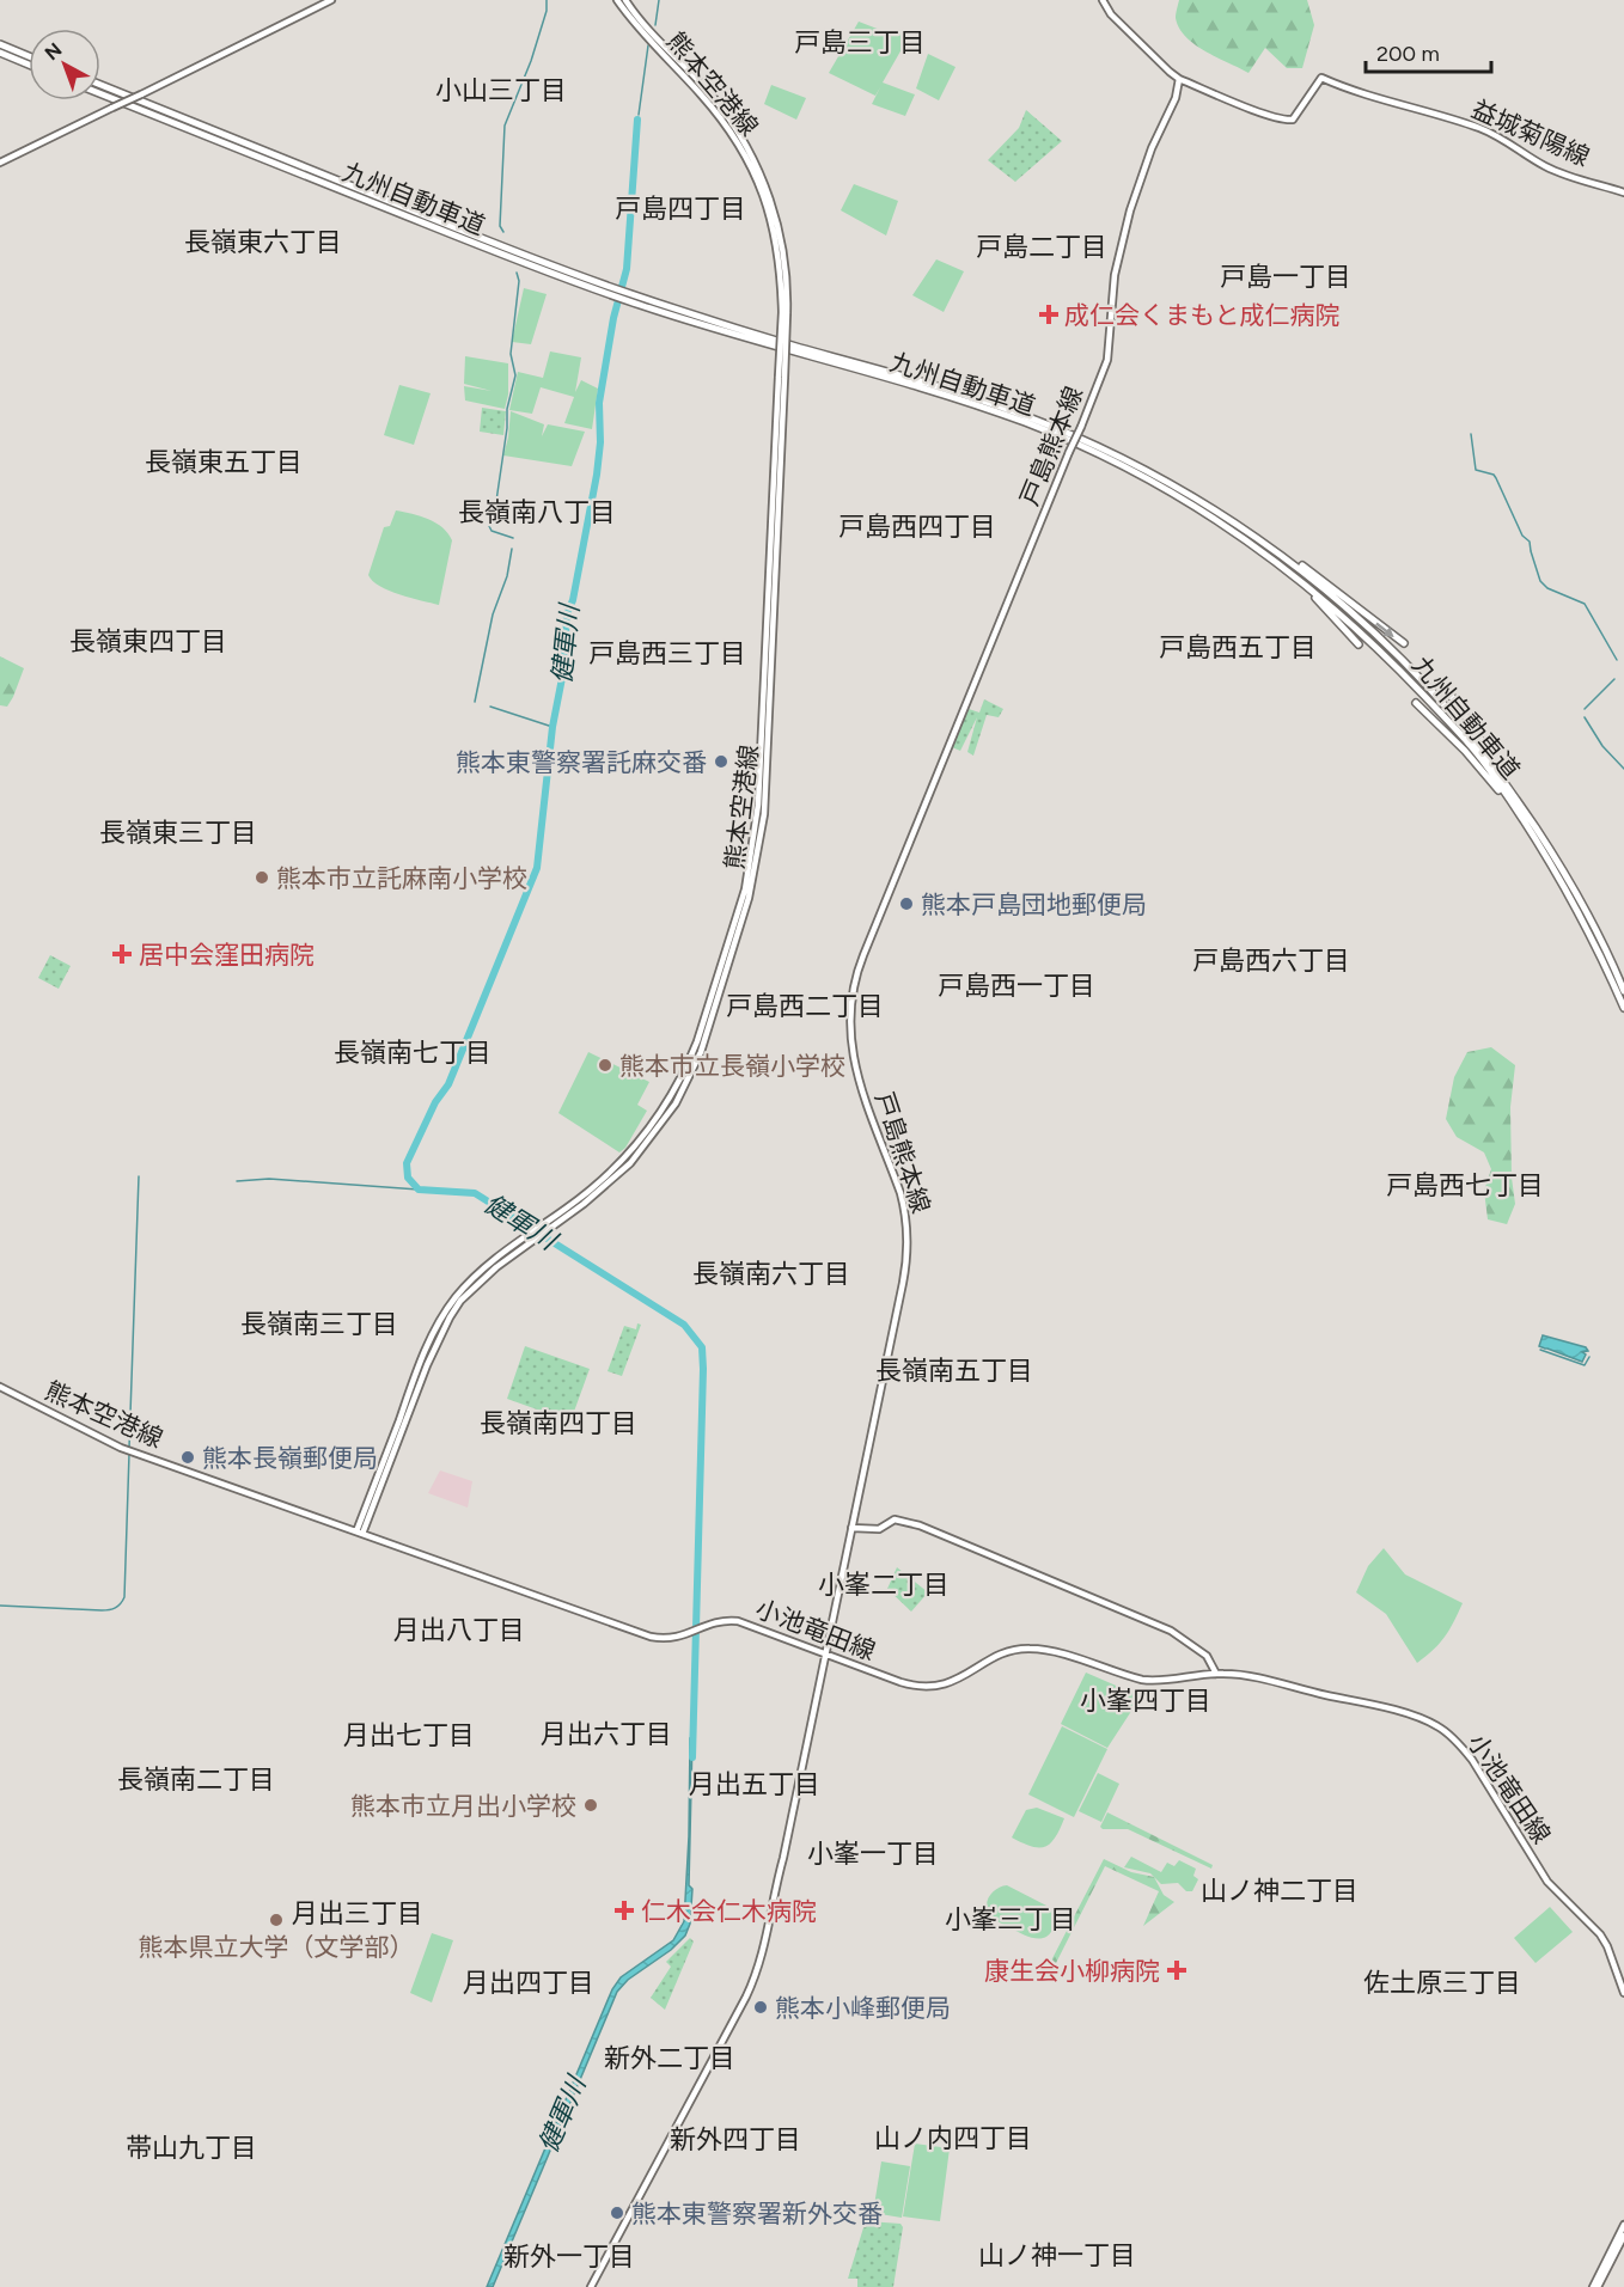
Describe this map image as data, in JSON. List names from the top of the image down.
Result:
{
  "streets": {
    "highway": ["九州自動車道"],
    "main road": [
      "熊本空港線",
      "益城菊陽線",
      "戸島熊本線",
      "小池竜田線"
    ]
  },
  "crossings": [
    ["熊本空港線", "小池竜田線"],
    ["益城菊陽線", "戸島熊本線"],
    ["戸島熊本線", "小池竜田線"]
  ],
  "districts": [
    "戸島三丁目",
    "小山三丁目",
    "戸島四丁目",
    "長嶺東六丁目",
    "戸島二丁目",
    "戸島一丁目",
    "長嶺東五丁目",
    "長嶺南八丁目",
    "戸島西四丁目",
    "長嶺東四丁目",
    "戸島西五丁目",
    "戸島西三丁目",
    "長嶺東三丁目",
    "戸島西六丁目",
    "戸島西一丁目",
    "戸島西二丁目",
    "長嶺南七丁目",
    "戸島西七丁目",
    "長嶺南六丁目",
    "長嶺南三丁目",
    "長嶺南五丁目",
    "長嶺南四丁目",
    "小峯二丁目",
    "月出八丁目",
    "小峯四丁目",
    "月出六丁目",
    "月出七丁目",
    "長嶺南二丁目",
    "月出五丁目",
    "小峯一丁目",
    "山ノ神二丁目",
    "月出三丁目",
    "小峯三丁目",
    "月出四丁目",
    "佐土原三丁目",
    "新外二丁目",
    "山ノ内四丁目",
    "新外四丁目",
    "帯山九丁目",
    "山ノ神一丁目",
    "新外一丁目"
  ],
  "water": ["健軍川"],
  "places": {
    "health": [
      "成仁会くまもと成仁病院",
      "居中会窪田病院",
      "仁木会仁木病院",
      "康生会小柳病院"
    ],
    "other": [
      "熊本東警察署託麻交番",
      "熊本市立託麻南小学校",
      "熊本戸島団地郵便局",
      "熊本市立長嶺小学校",
      "熊本長嶺郵便局",
      "熊本市立月出小学校",
      "熊本県立大学（文学部）",
      "熊本小峰郵便局",
      "熊本東警察署新外交番"
    ]
  },
  "scale_bar": "200 m",
  "north": "top left"
}
